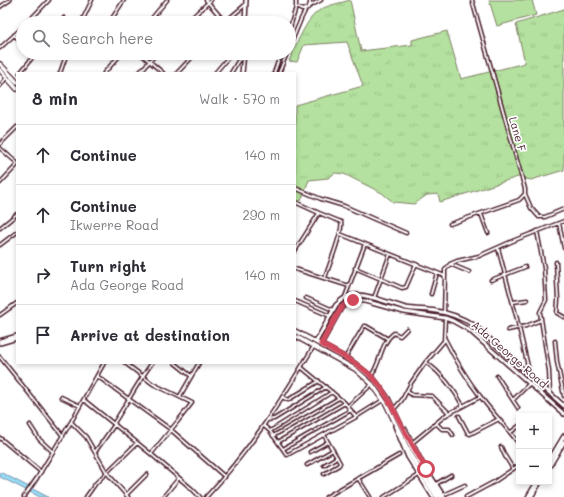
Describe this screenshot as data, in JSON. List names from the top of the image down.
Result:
{
  "streets": {
    "main road": ["Ada George Road"],
    "street": ["Lane F"]
  },
  "page": {
    "search": "Search here",
    "heading": ["8 min", "Walk · 570 m"],
    "list": [
      ["Continue", "140 m"],
      ["Continue", "Ikwerre Road", "290 m"],
      ["Turn right", "Ada George Road", "140 m"],
      "Arrive at destination"
    ],
    "map_buttons": ["+", "−"]
  }
}
